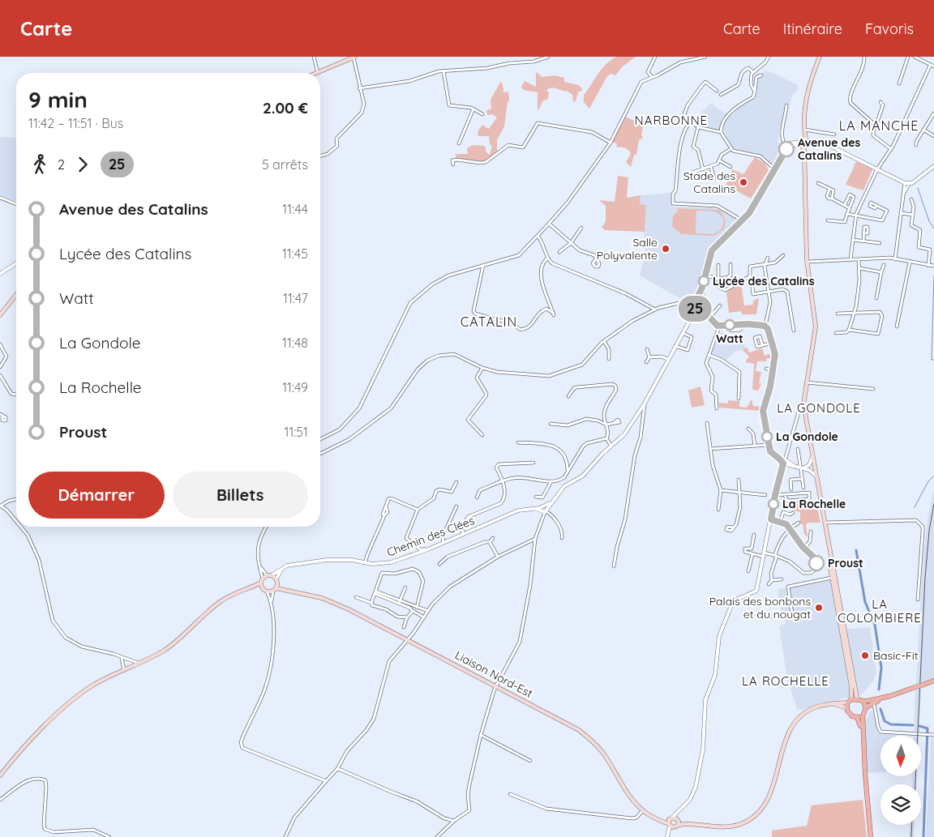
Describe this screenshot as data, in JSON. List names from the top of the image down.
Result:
{
  "streets": {
    "main road": ["Liaison Nord-Est"],
    "street": ["Chemin des Clées"]
  },
  "crossings": [
    ["Chemin des Clées", "Liaison Nord-Est"]
  ],
  "districts": [
    "NARBONNE",
    "LA MANCHE",
    "CATALIN",
    "LA GONDOLE",
    "LA COLOMBIERE",
    "LA ROCHELLE"
  ],
  "places": [
    "Avenue des Catalins",
    "Stade des Catalins",
    "Salle Polyvalente",
    "Lycée des Catalins",
    "Watt",
    "La Gondole",
    "La Rochelle",
    "Proust",
    "Palais des bonbons et du nougat",
    "Basic-Fit"
  ],
  "lines": ["bus line 25"],
  "north": "bottom",
  "page": {
    "header": "Carte",
    "nav": ["Carte", "Itinéraire", "Favoris"],
    "on_map": "25",
    "heading": ["9 min", "11:42 – 11:51 · Bus", "2.00 €"],
    "legs": ["2", "25", "5 arrêts"],
    "list": [
      {
        "name": "Avenue des Catalins",
        "value": "11:44"
      },
      {
        "name": "Lycée des Catalins",
        "value": "11:45"
      },
      {
        "name": "Watt",
        "value": "11:47"
      },
      {
        "name": "La Gondole",
        "value": "11:48"
      },
      {
        "name": "La Rochelle",
        "value": "11:49"
      },
      {
        "name": "Proust",
        "value": "11:51"
      }
    ],
    "buttons": ["Démarrer", "Billets"]
  }
}
